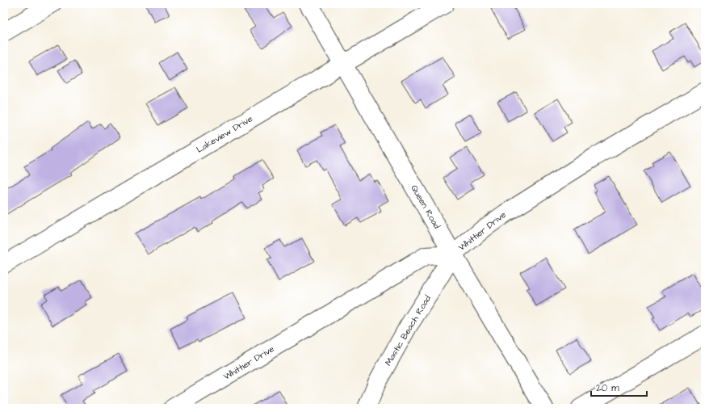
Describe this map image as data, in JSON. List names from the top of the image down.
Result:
{
  "streets": {
    "street": [
      "Lakeview Drive",
      "Queen Road",
      "Whittier Drive",
      "Mastic Beach Road"
    ]
  },
  "crossings": [
    ["Lakeview Drive", "Queen Road"],
    ["Queen Road", "Whittier Drive"],
    ["Queen Road", "Mastic Beach Road"],
    ["Whittier Drive", "Mastic Beach Road"]
  ],
  "scale_bar": "20 m"
}
